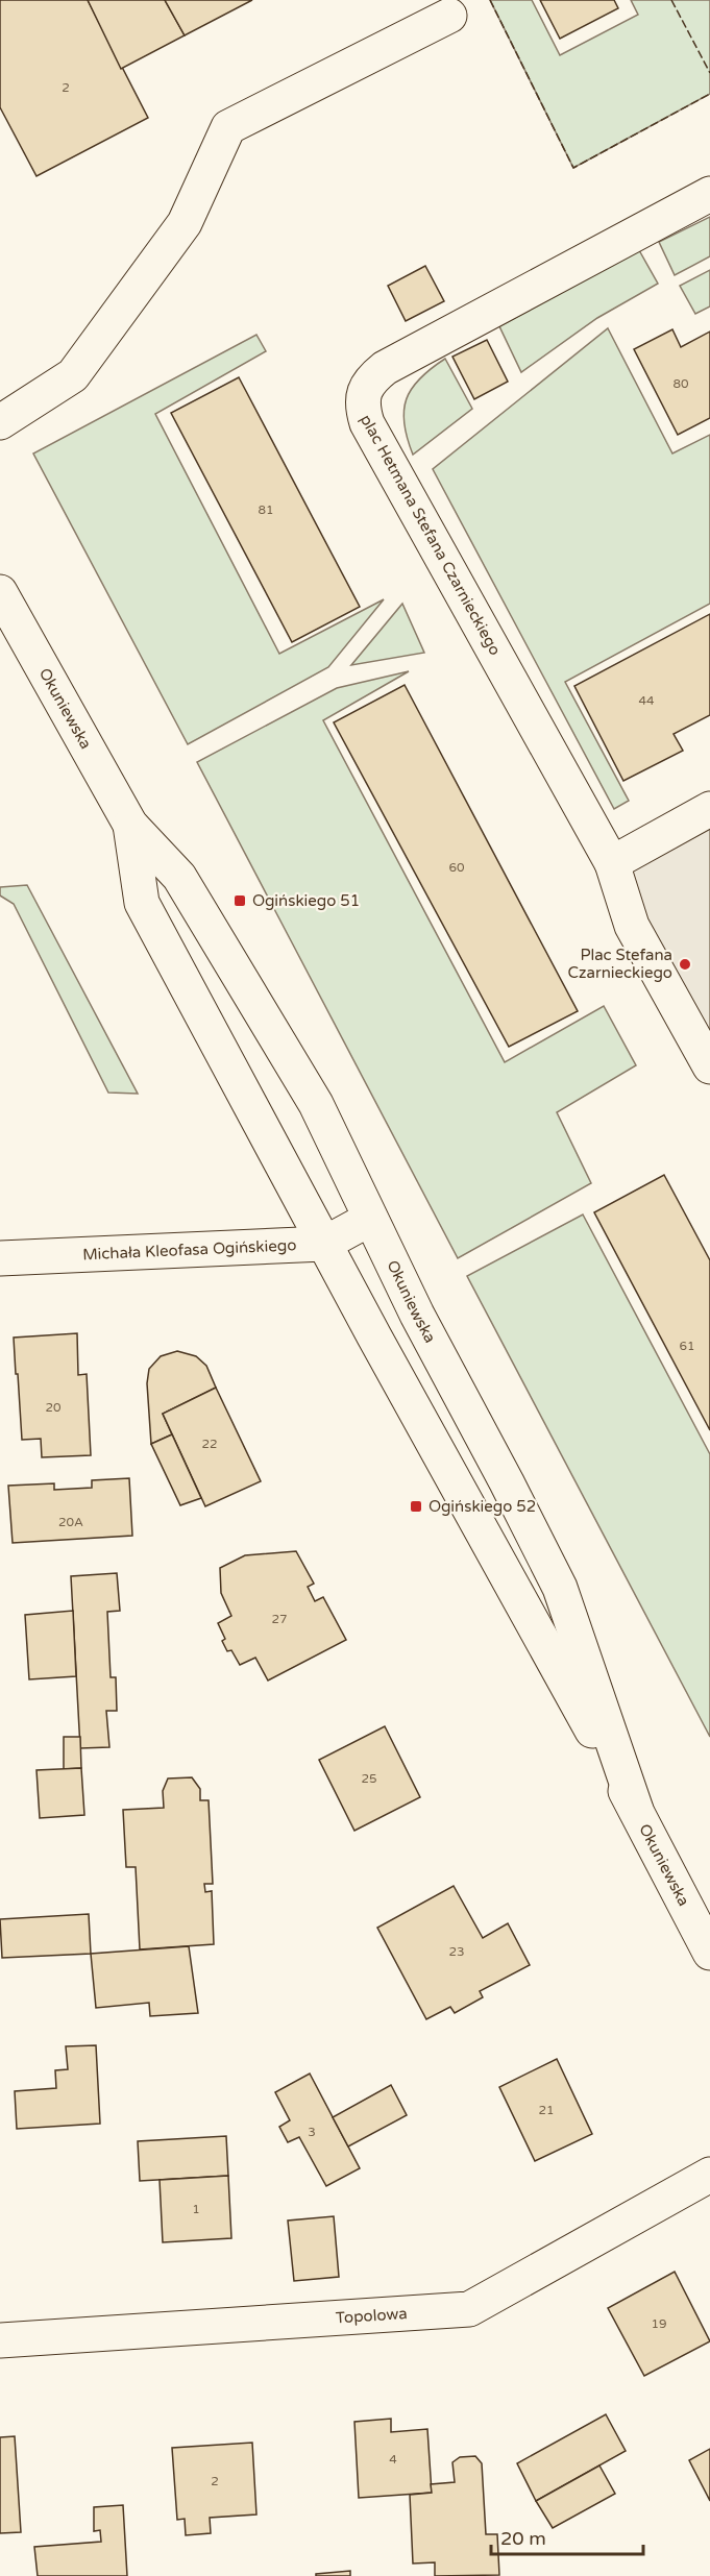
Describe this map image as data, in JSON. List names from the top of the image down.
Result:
{
  "streets": {
    "main road": [
      "plac Hetmana Stefana Czarnieckiego",
      "Okuniewska",
      "Michała Kleofasa Ogińskiego",
      "Topolowa"
    ]
  },
  "crossings": [
    ["Okuniewska", "Michała Kleofasa Ogińskiego"]
  ],
  "places": {
    "transit": ["Ogińskiego 51", "Ogińskiego 52"],
    "other": ["Plac Stefana Czarnieckiego"]
  },
  "house_numbers": [
    "2",
    "80",
    "81",
    "44",
    "60",
    "61",
    "20",
    "22",
    "20A",
    "27",
    "25",
    "23",
    "21",
    "3",
    "1",
    "19",
    "4",
    "2"
  ],
  "scale_bar": "20 m"
}
